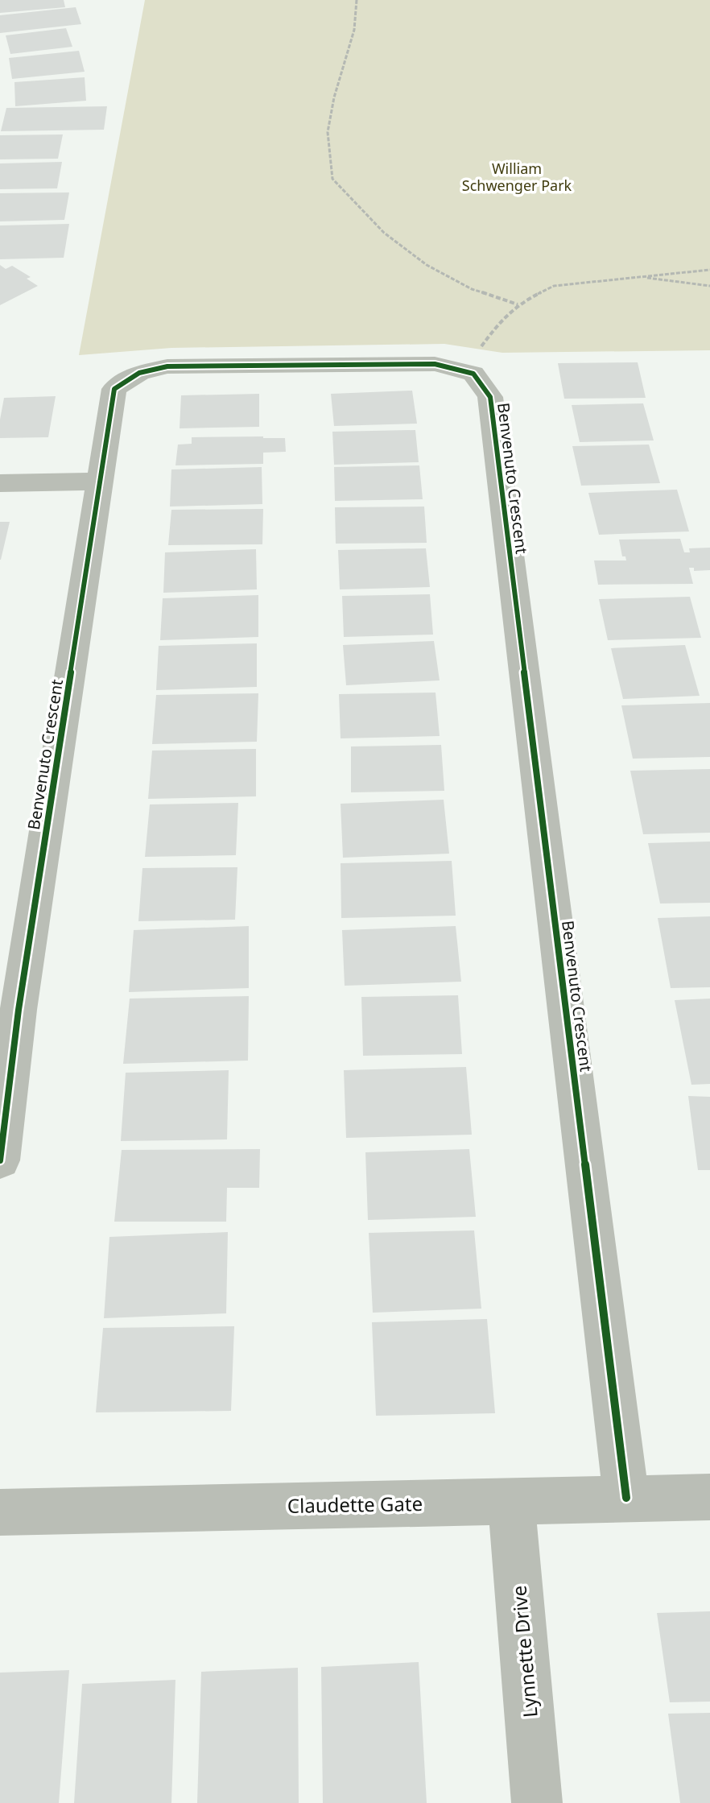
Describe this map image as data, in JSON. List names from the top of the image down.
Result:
{
  "streets": {
    "street": ["Benvenuto Crescent", "Claudette Gate", "Lynnette Drive"]
  },
  "crossings": [
    ["Benvenuto Crescent", "Claudette Gate"],
    ["Claudette Gate", "Lynnette Drive"]
  ],
  "parks": ["William Schwenger Park"]
}
